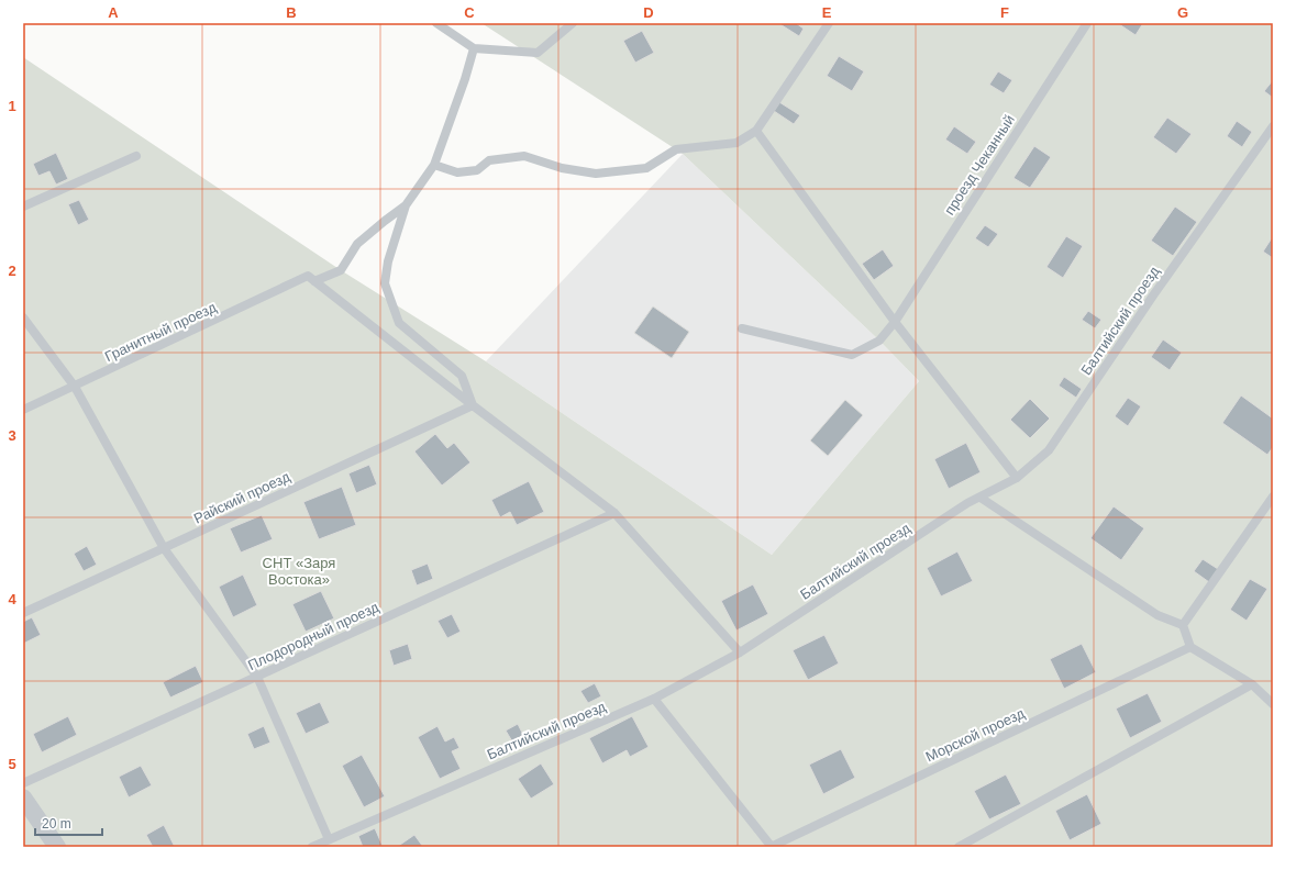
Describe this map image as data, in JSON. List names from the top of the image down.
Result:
{
  "streets": {
    "lane": [
      "проезд Чеканный",
      "Балтийский проезд",
      "Гранитный проезд",
      "Райский проезд",
      "Плодородный проезд",
      "Морской проезд"
    ]
  },
  "parks": ["СНТ «Заря Востока»"],
  "scale_bar": "20 m",
  "grid": {
    "columns": [
      "A",
      "B",
      "C",
      "D",
      "E",
      "F",
      "G"
    ],
    "rows": [
      "1",
      "2",
      "3",
      "4",
      "5"
    ]
  }
}
